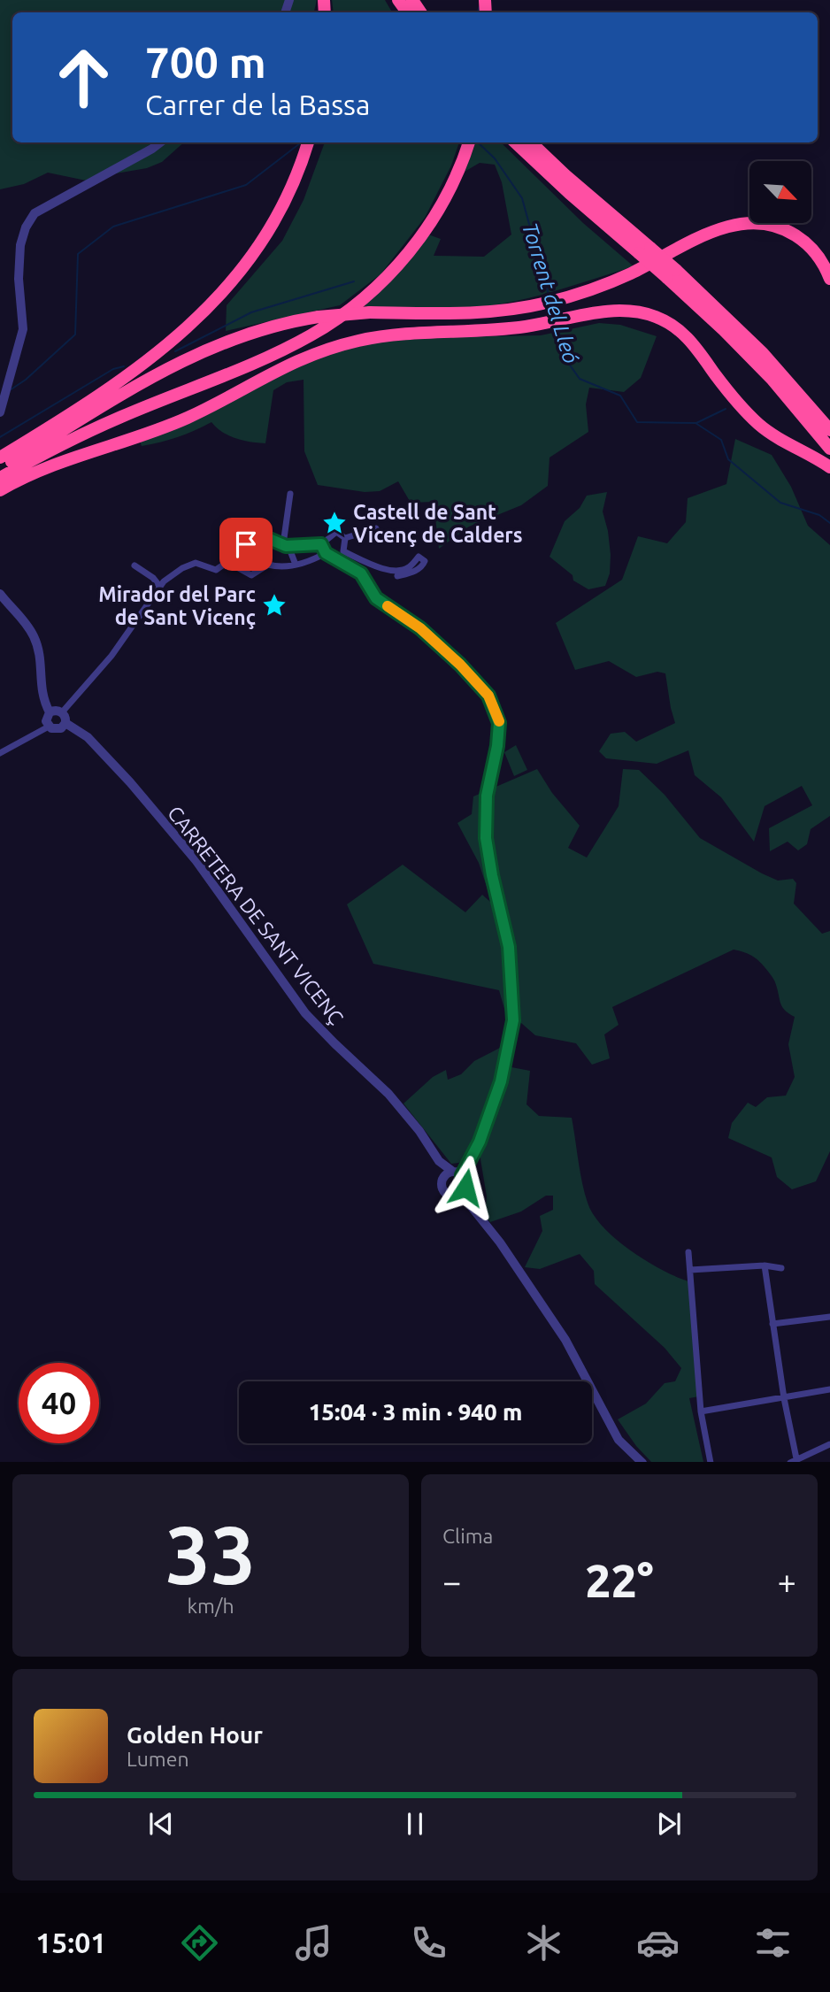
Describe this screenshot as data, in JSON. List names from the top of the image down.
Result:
{
  "streets": {
    "street": ["CARRETERA DE SANT VICENÇ"]
  },
  "water": ["Torrent del Lleó"],
  "places": {
    "place": ["Castell de Sant Vicenç de Calders", "Mirador del Parc de Sant Vicenç"]
  },
  "north": "bottom right",
  "page": {
    "turn": ["700 m", "Carrer de la Bassa"],
    "limit": "40",
    "trip": "15:04 · 3 min · 940 m",
    "tile": [
      ["33", "km/h"],
      "Clima"
    ],
    "heat": ["−", "22°", "+"],
    "song": ["Golden Hour", "Lumen"],
    "tabs": "15:01"
  }
}
